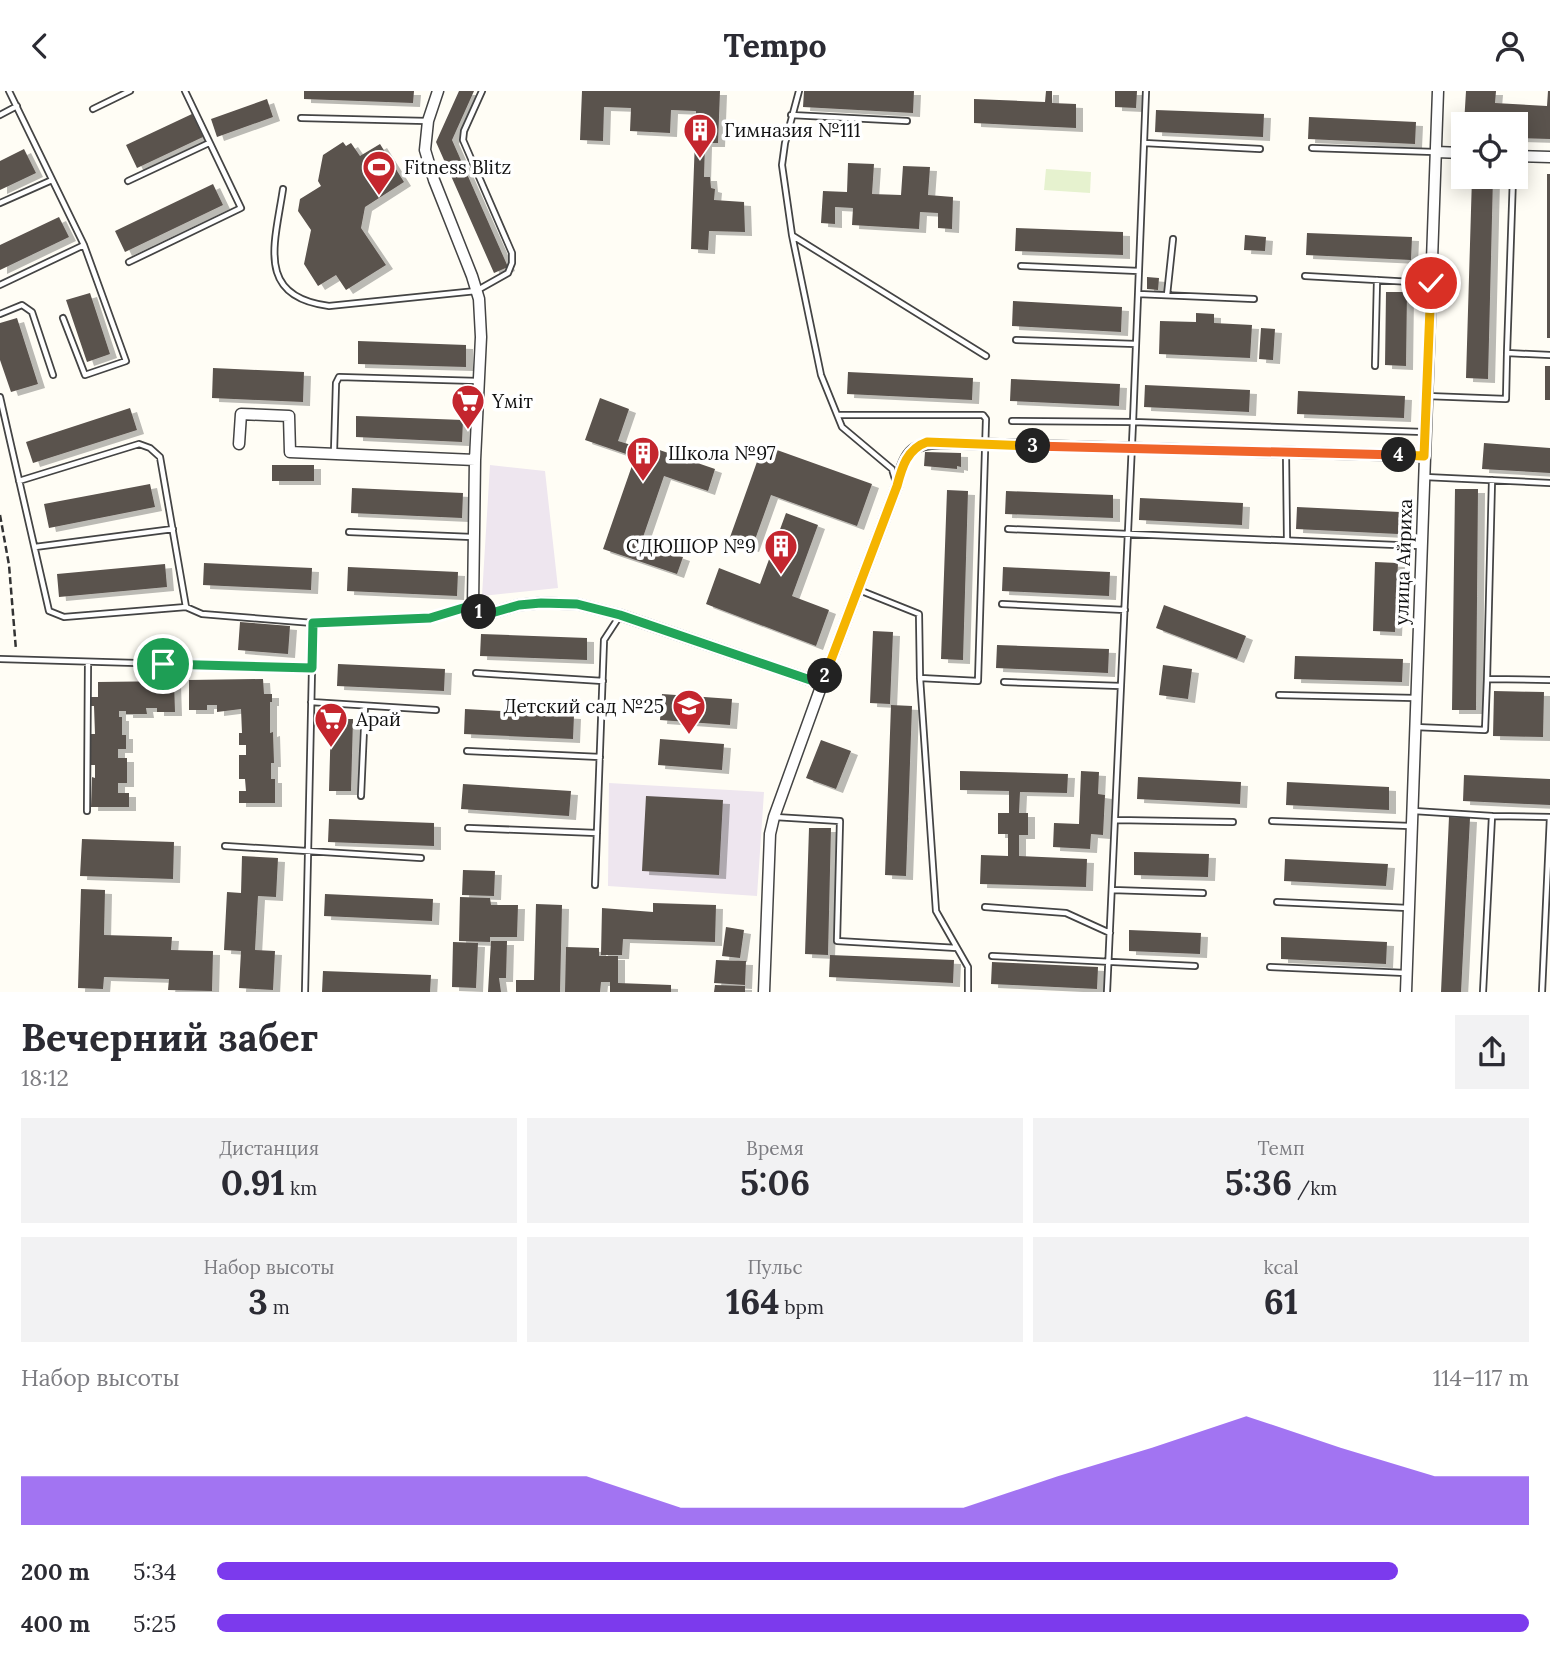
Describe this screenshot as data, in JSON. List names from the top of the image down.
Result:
{
  "streets": {
    "street": ["улица Айриха"]
  },
  "places": {
    "building": ["Гимназия №111", "Школа №97", "СДЮШОР №9"],
    "sports": ["Fitness Blitz"],
    "supermarket": ["Үміт", "Арай"],
    "school or university": ["Детский сад №25"]
  },
  "page": {
    "header": "Tempo",
    "pins": [
      "3",
      "4",
      "1",
      "2"
    ],
    "heading": ["Вечерний забег", "18:12"],
    "stats": [
      ["Дистанция", "0.91 km"],
      ["Время", "5:06"],
      ["Темп", "5:36 /km"],
      ["Набор высоты", "3 m"],
      ["Пульс", "164 bpm"],
      ["kcal", "61"]
    ],
    "chart": ["Набор высоты", "114–117 m"],
    "list": [
      {
        "name": "200 m",
        "note": "5:34"
      },
      {
        "name": "400 m",
        "note": "5:25"
      }
    ]
  }
}
